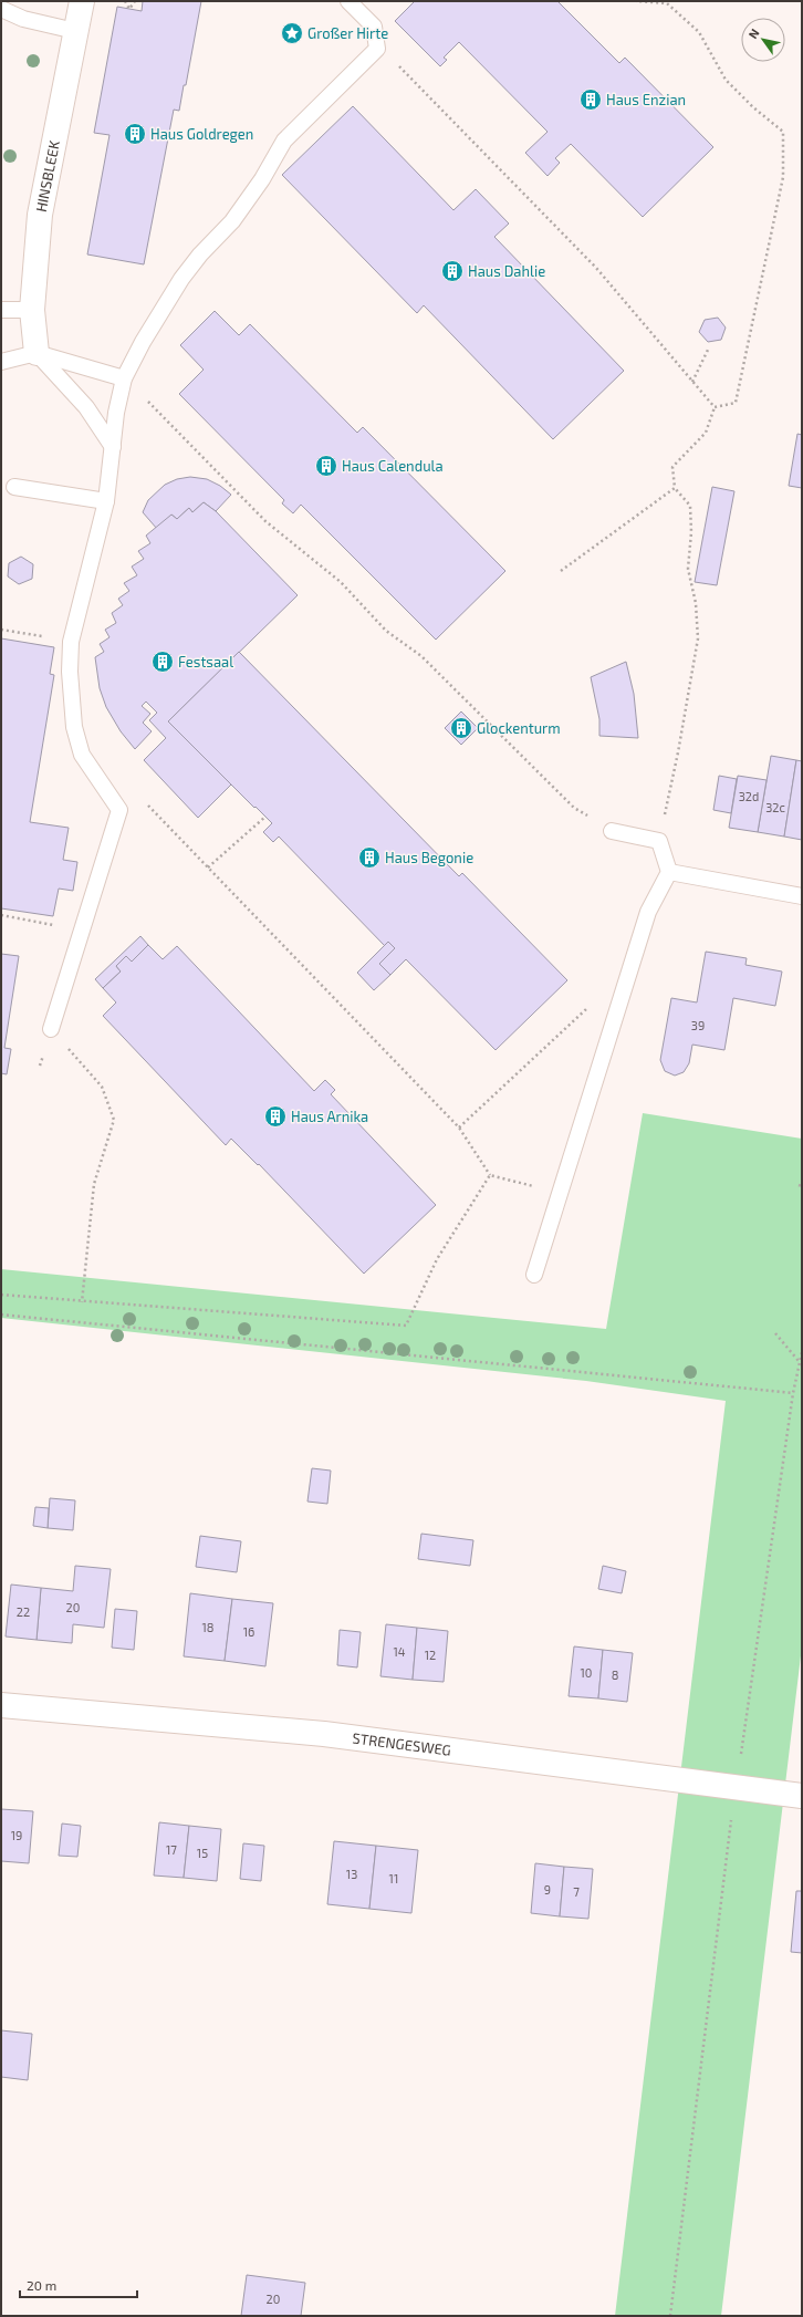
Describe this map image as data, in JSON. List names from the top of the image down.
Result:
{
  "streets": {
    "street": ["HINSBLEEK", "STRENGESWEG"]
  },
  "places": {
    "place": ["Großer Hirte"],
    "building": [
      "Haus Enzian",
      "Haus Goldregen",
      "Haus Dahlie",
      "Haus Calendula",
      "Festsaal",
      "Glockenturm",
      "Haus Begonie",
      "Haus Arnika"
    ]
  },
  "house_numbers": [
    "32d",
    "32c",
    "39",
    "20",
    "22",
    "18",
    "16",
    "14",
    "12",
    "10",
    "8",
    "19",
    "17",
    "15",
    "13",
    "11",
    "9",
    "7",
    "20"
  ],
  "scale_bar": "20 m",
  "north": "top left"
}
